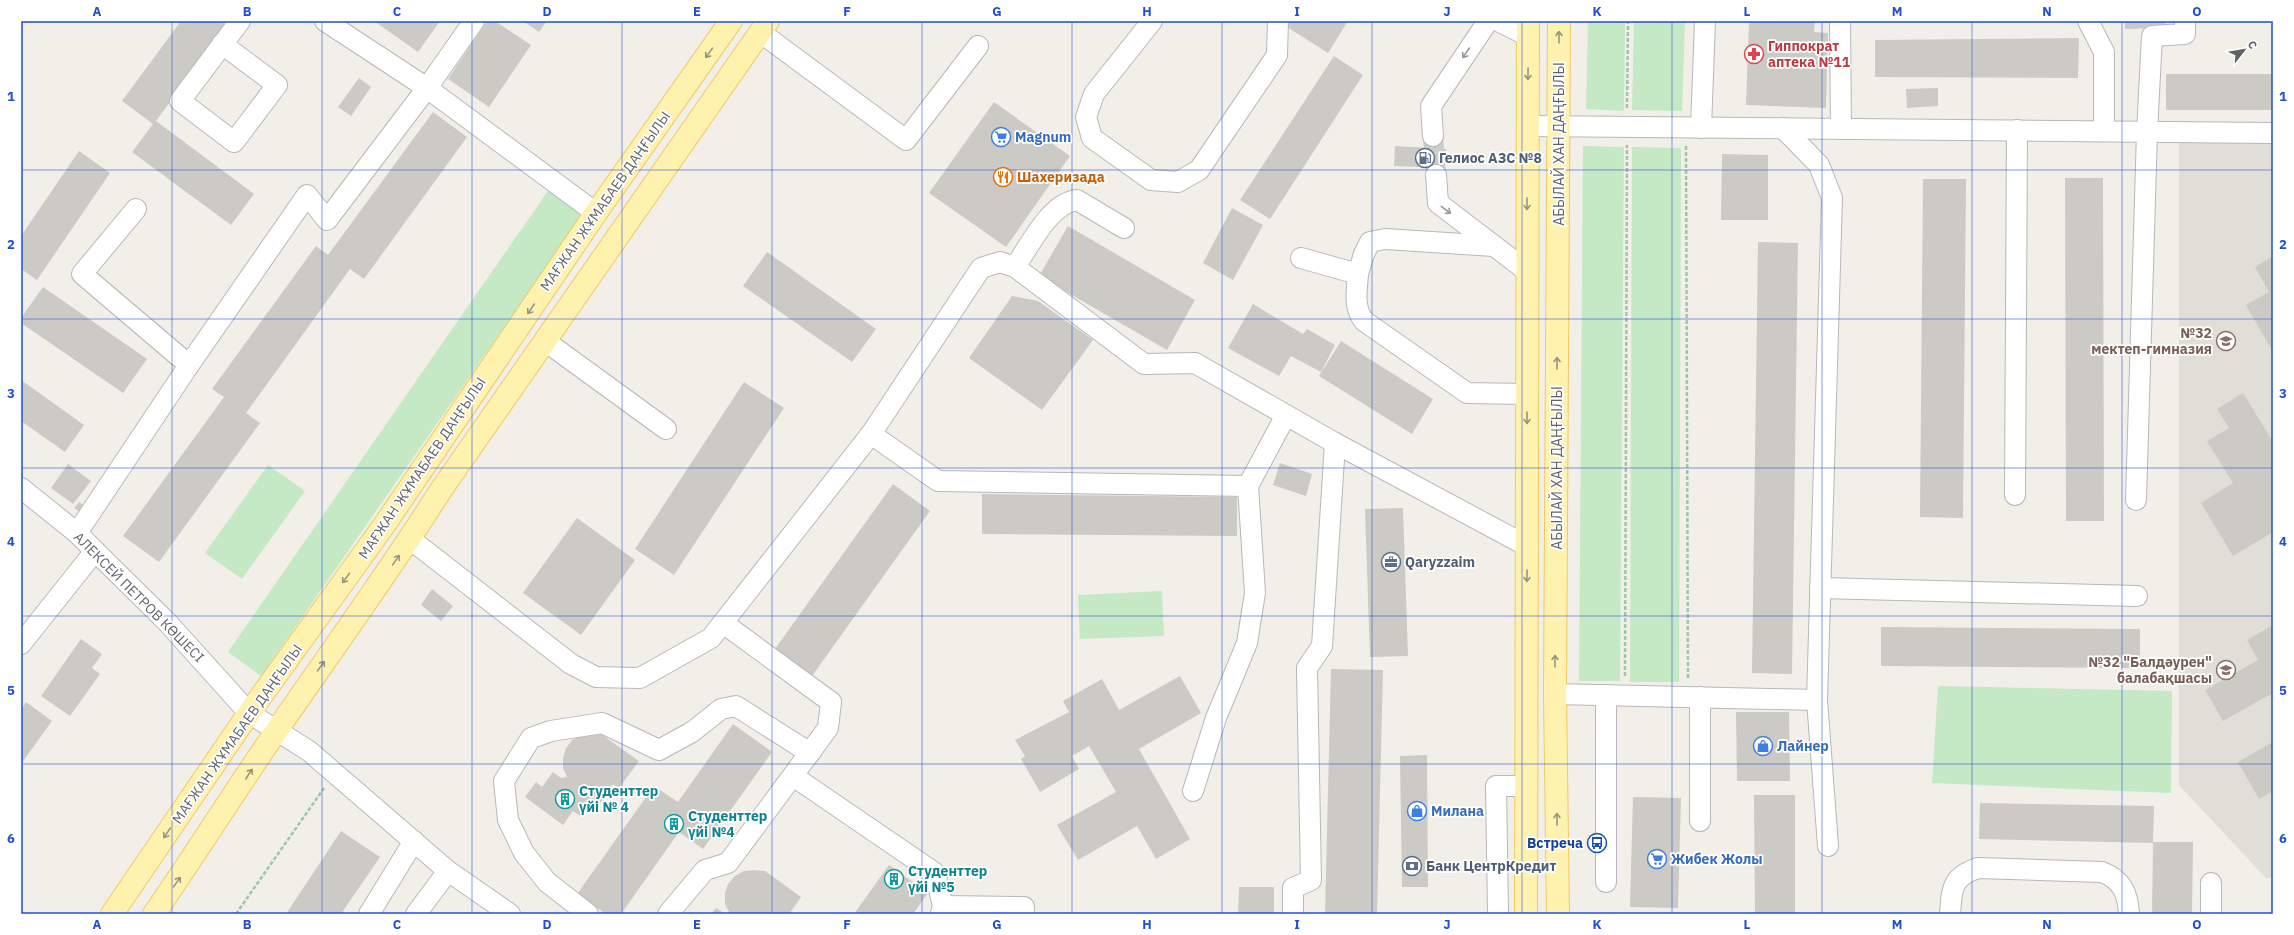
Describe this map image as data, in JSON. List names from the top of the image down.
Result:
{
  "streets": {
    "main road": ["АБЫЛАЙ ХАН ДАҢҒЫЛЫ", "МАҒЖАН ЖҰМАБАЕВ ДАҢҒЫЛЫ"],
    "street": ["АЛЕКСЕЙ ПЕТРОВ КӨШЕСІ"]
  },
  "crossings": [
    ["МАҒЖАН ЖҰМАБАЕВ ДАҢҒЫЛЫ", "АЛЕКСЕЙ ПЕТРОВ КӨШЕСІ"]
  ],
  "places": {
    "pharmacy": ["Гиппократ аптека №11"],
    "supermarket": ["Magnum", "Жибек Жолы"],
    "fuel station": ["Гелиос АЗС №8"],
    "restaurant": ["Шахеризада"],
    "school or university": ["№32 мектеп-гимназия", "№32 \"Балдәурен\" балабақшасы"],
    "office": ["Qaryzzaim"],
    "shop": ["Лайнер", "Милана"],
    "building": ["Студенттер үйі № 4", "Студенттер үйі №4", "Студенттер үйі №5"],
    "bus stop": ["Встреча"],
    "bank": ["Банк ЦентрКредит"]
  },
  "north": "top right",
  "grid": {
    "columns": [
      "A",
      "B",
      "C",
      "D",
      "E",
      "F",
      "G",
      "H",
      "I",
      "J",
      "K",
      "L",
      "M",
      "N",
      "O"
    ],
    "rows": [
      "1",
      "2",
      "3",
      "4",
      "5",
      "6"
    ]
  }
}
